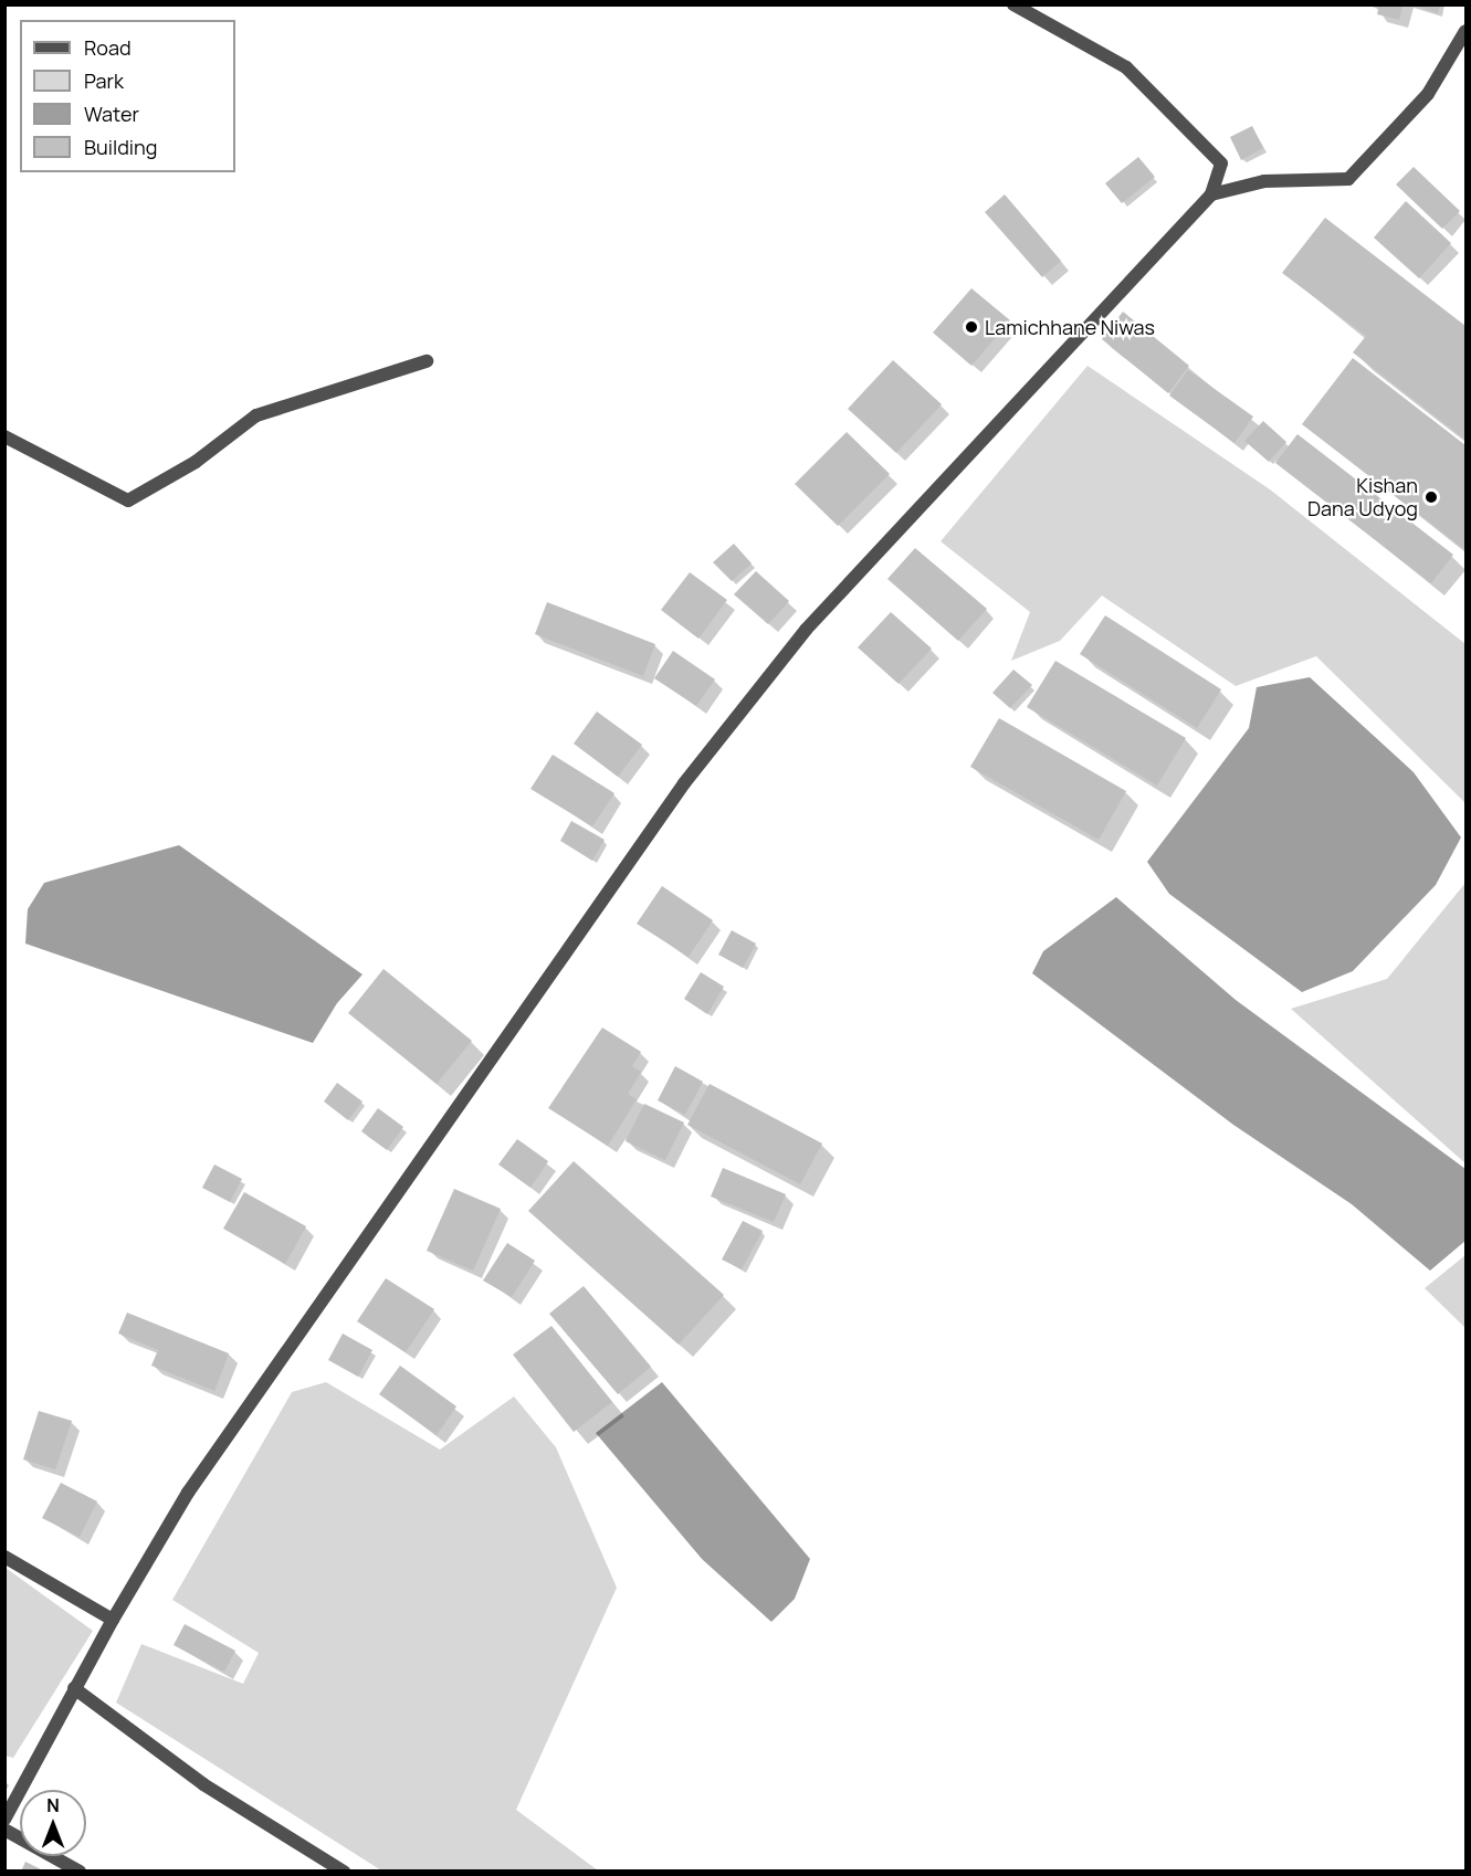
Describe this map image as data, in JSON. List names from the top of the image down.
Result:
{
  "places": ["Lamichhane Niwas", "Kishan Dana Udyog"],
  "legend": [
    "Road",
    "Park",
    "Water",
    "Building"
  ],
  "north": "top"
}
